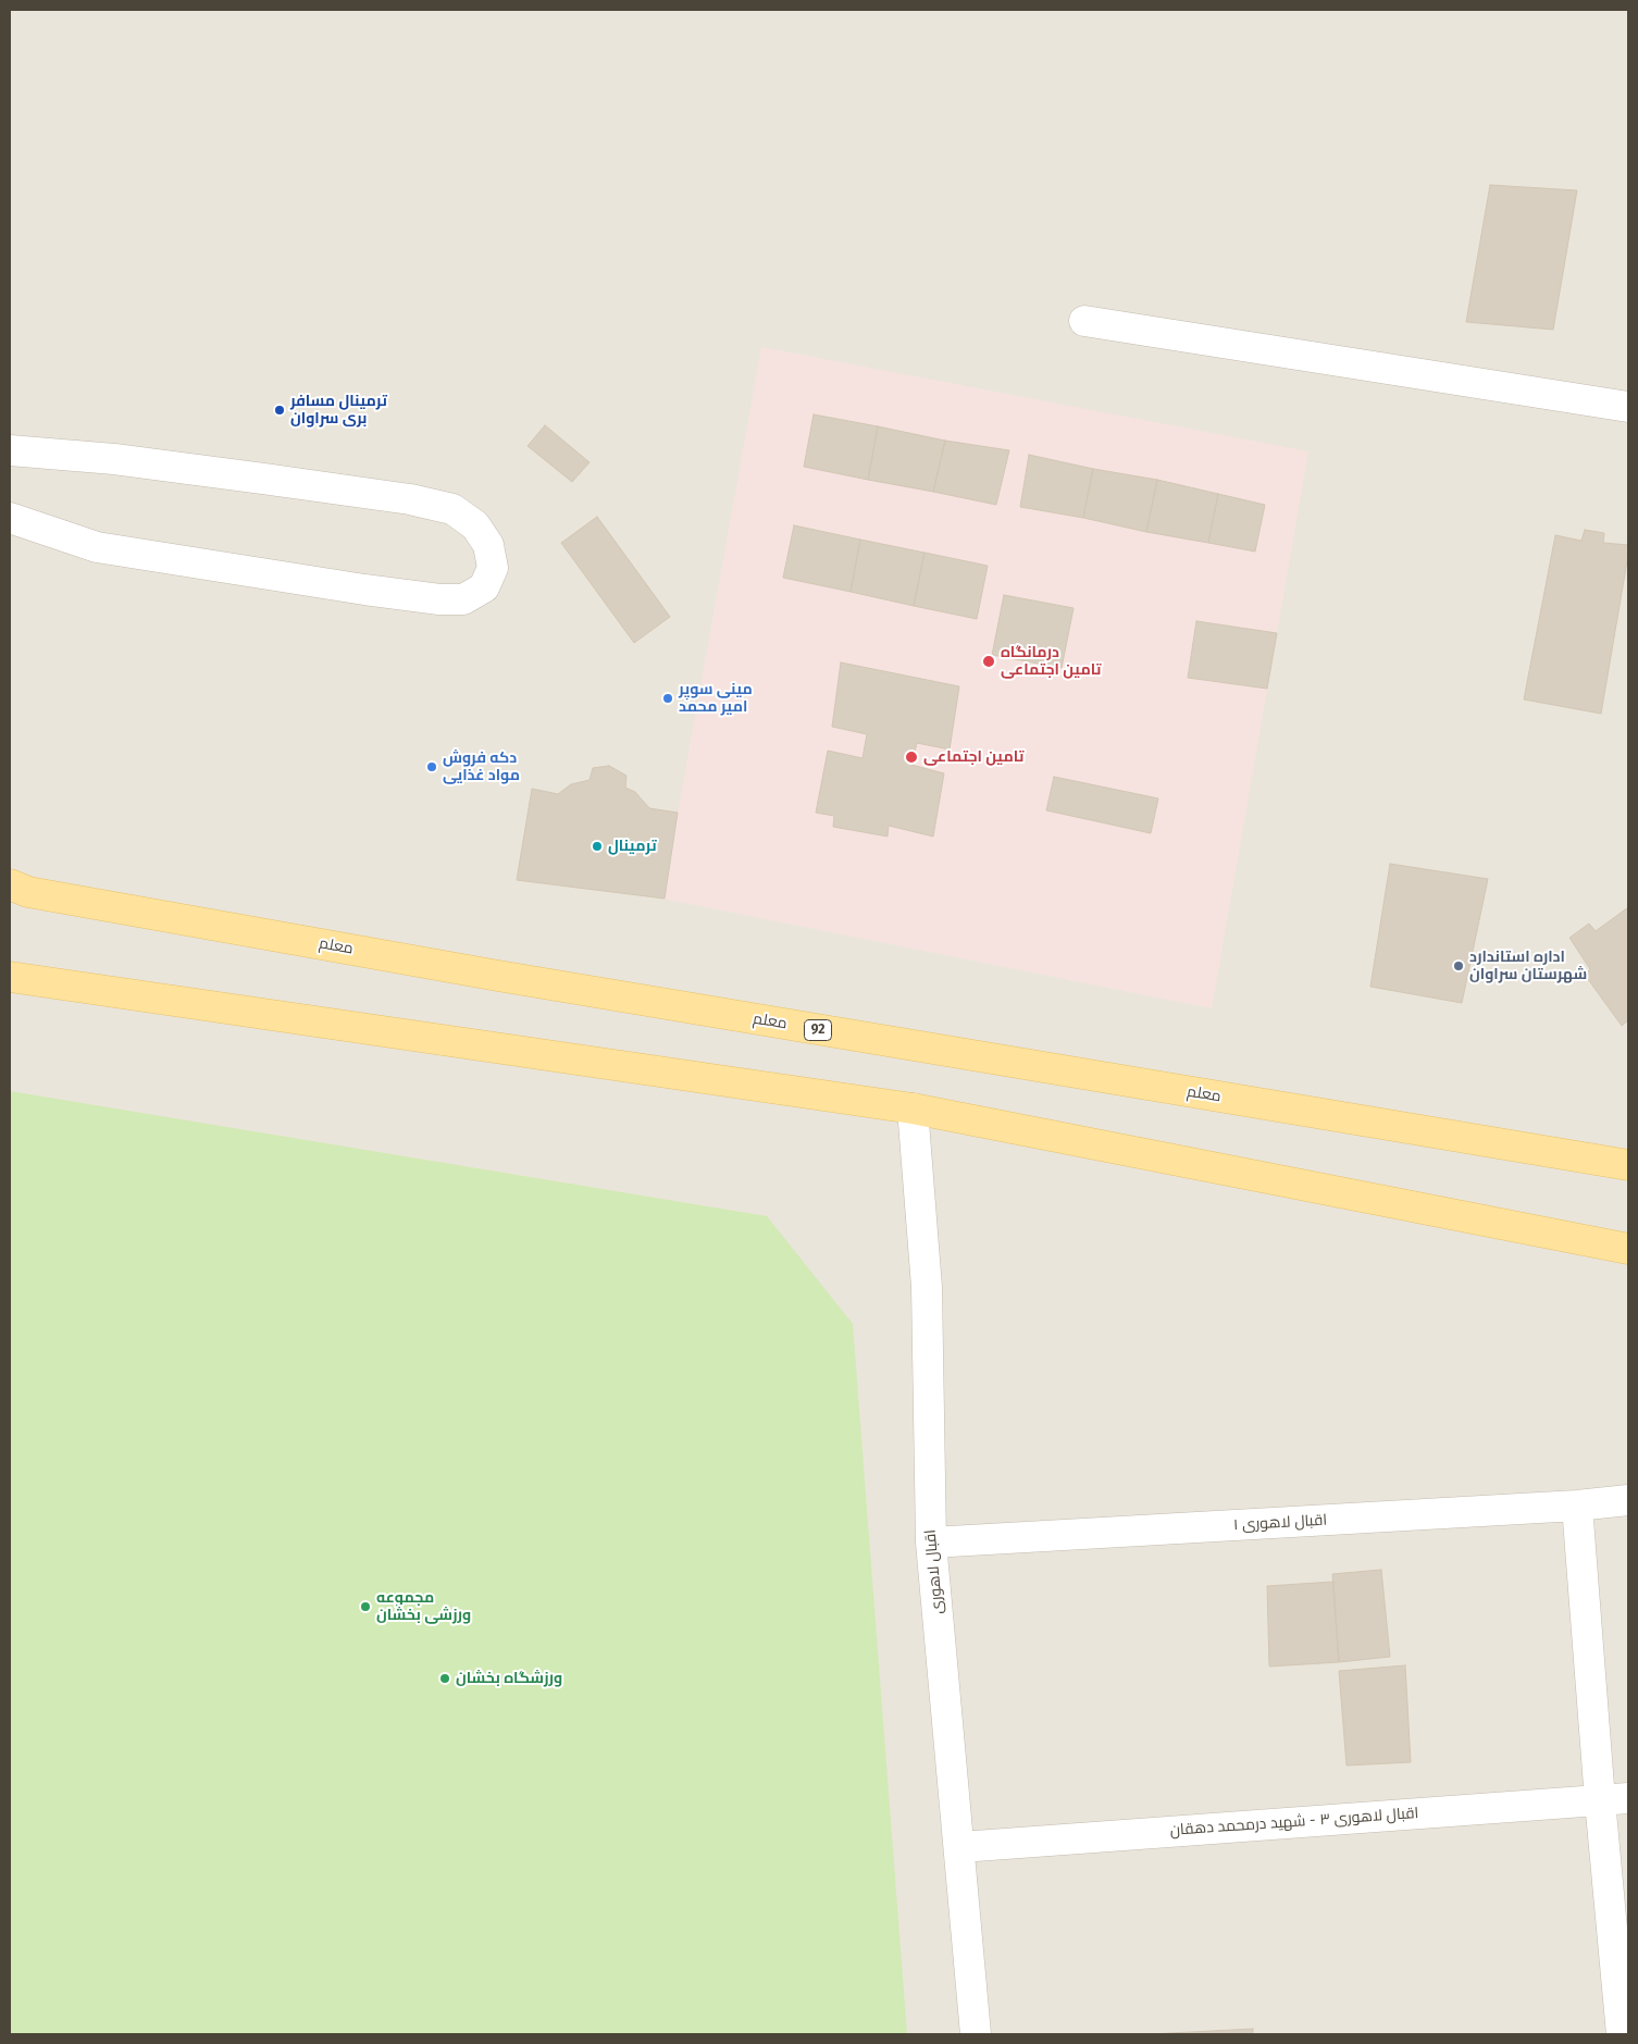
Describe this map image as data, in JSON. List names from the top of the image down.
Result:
{
  "streets": {
    "main road": ["معلم", "92"],
    "street": ["اقبال لاهوری ۱", "اقبال لاهوری", "اقبال لاهوری ۳ - شهید درمحمد دهقان"]
  },
  "crossings": [
    ["اقبال لاهوری ۱", "اقبال لاهوری"],
    ["اقبال لاهوری", "اقبال لاهوری ۳ - شهید درمحمد دهقان"]
  ],
  "places": [
    "ترمینال مسافر بری سراوان",
    "درمانگاه تامین اجتماعی",
    "مینی سوپر امیر محمد",
    "تامین اجتماعی",
    "دکه فروش مواد غذایی",
    "ترمینال",
    "اداره استاندارد شهرستان سراوان",
    "مجموعه ورزشی بخشان",
    "ورزشگاه بخشان"
  ]
}
